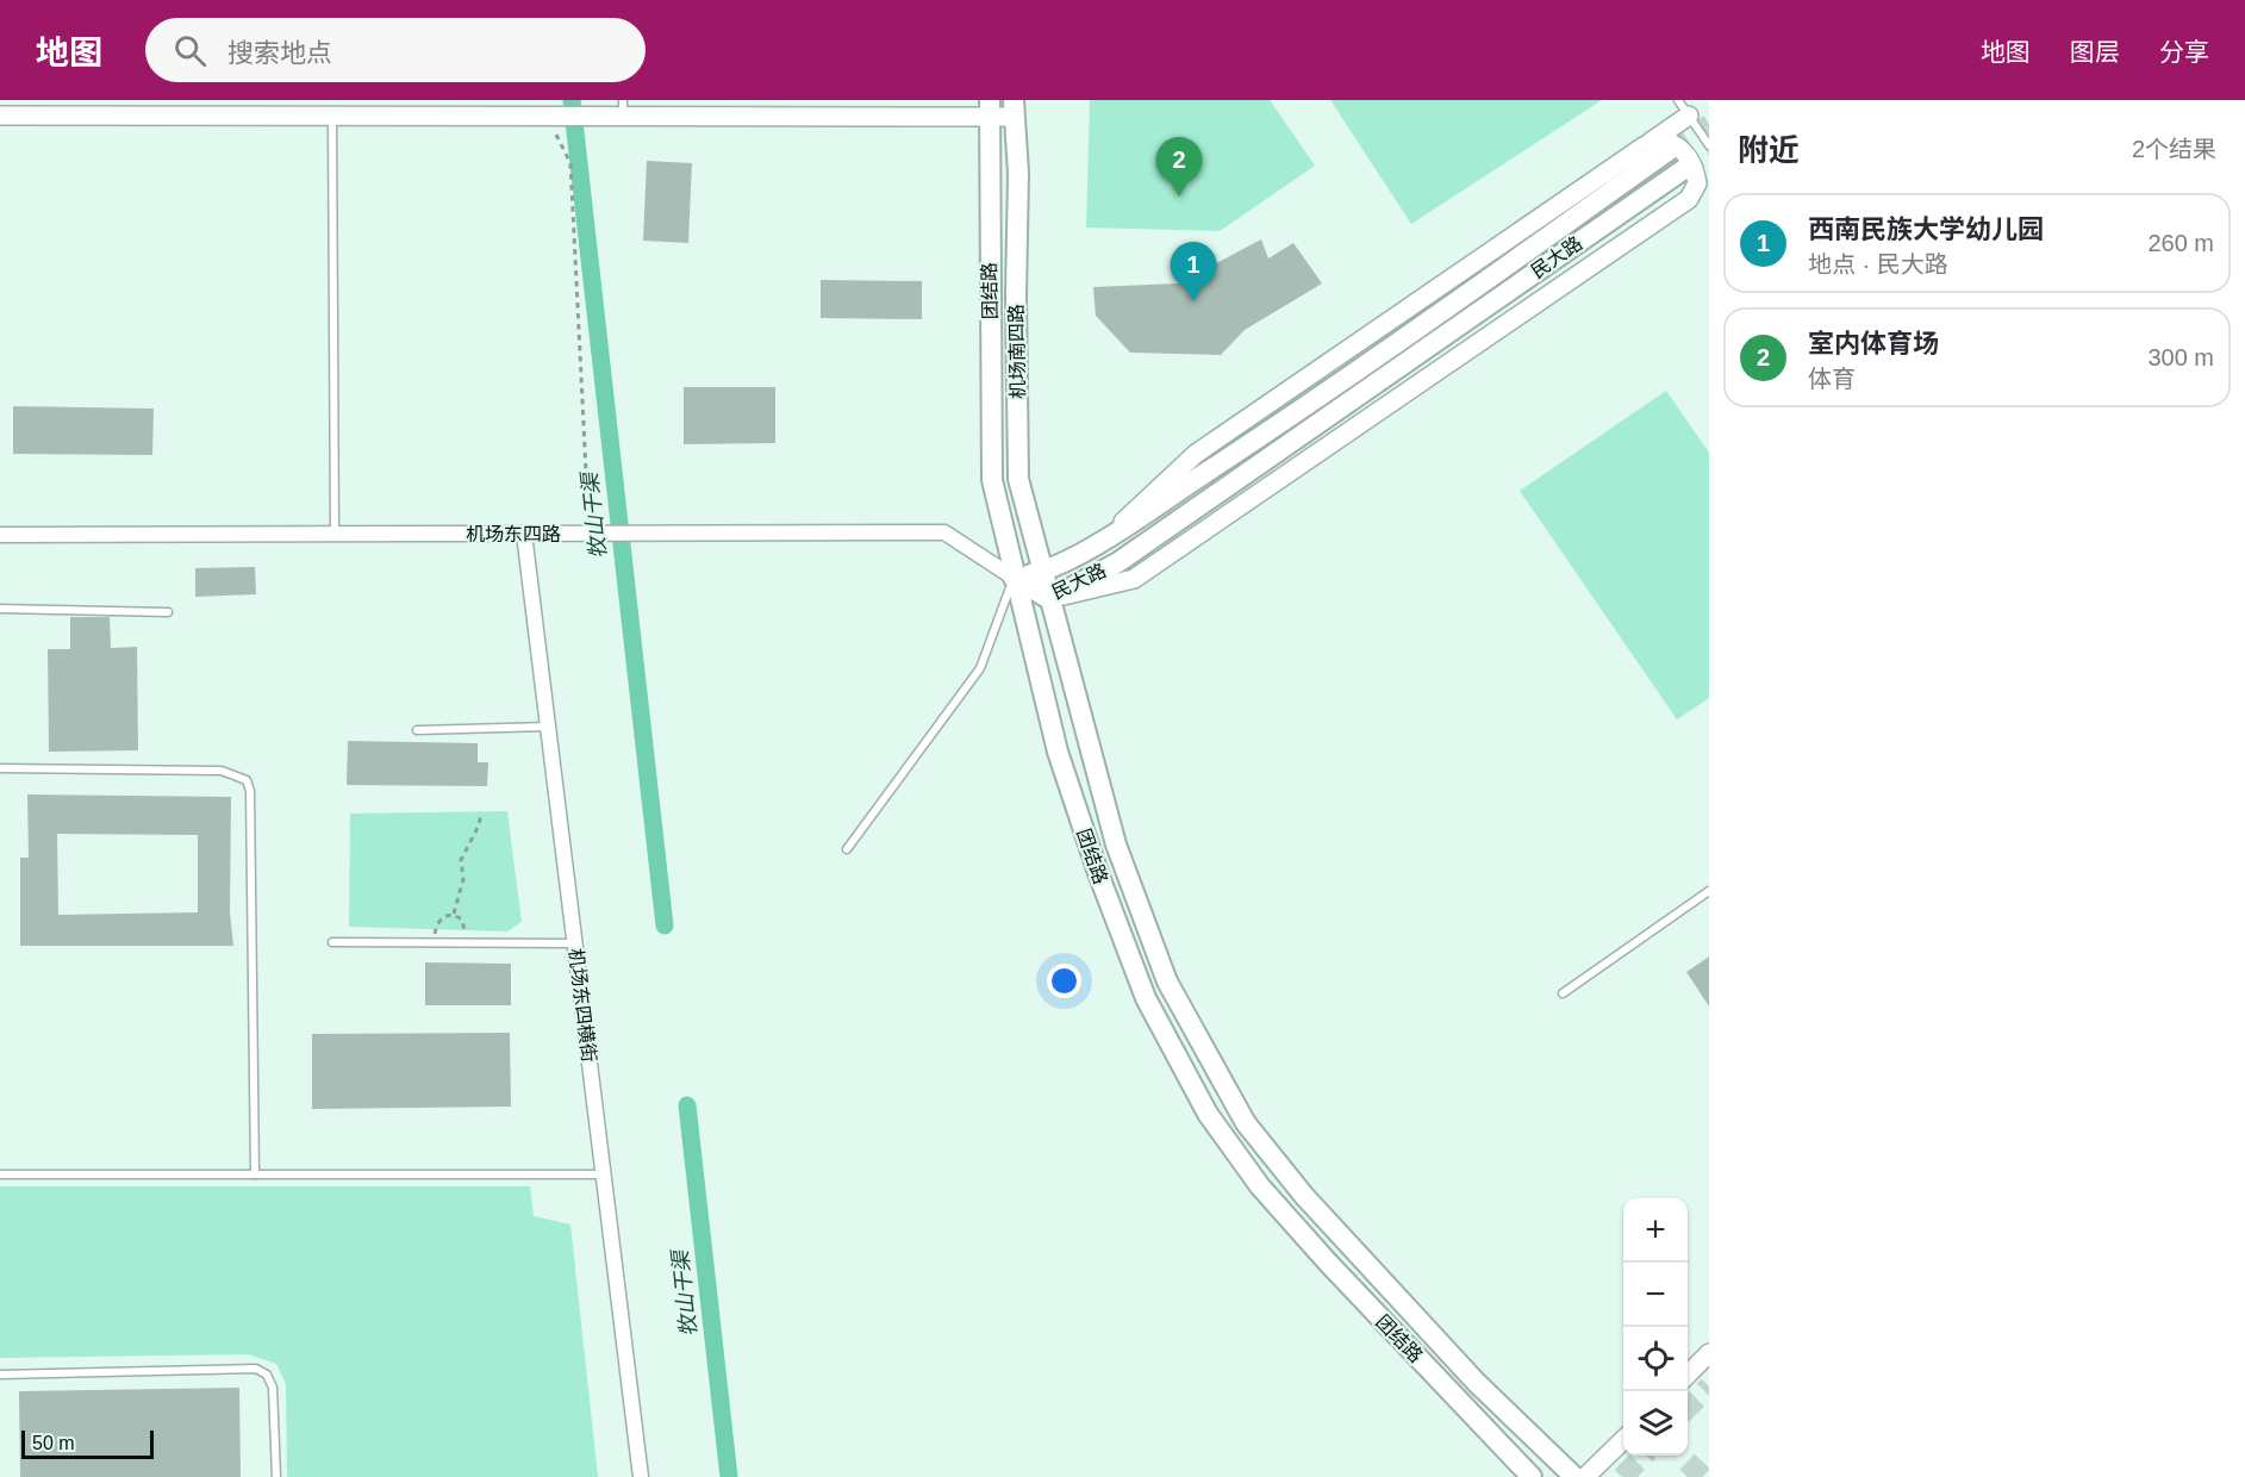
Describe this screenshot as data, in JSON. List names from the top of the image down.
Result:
{
  "streets": {
    "main road": ["民大路", "团结路", "机场南四路"],
    "street": ["机场东四路", "机场东四横街"]
  },
  "crossings": [
    ["民大路", "团结路"],
    ["民大路", "机场南四路"],
    ["民大路", "机场东四路"],
    ["团结路", "机场南四路"],
    ["团结路", "机场东四路"],
    ["机场东四路", "机场东四横街"]
  ],
  "water": ["牧山干渠"],
  "scale_bar": "50 m",
  "page": {
    "header": "地图",
    "search": "搜索地点",
    "nav": ["地图", "图层", "分享"],
    "heading": ["附近", "2个结果"],
    "pins": ["2", "1"],
    "list": [
      {
        "mark": "1",
        "name": "西南民族大学幼儿园",
        "note": "地点 · 民大路",
        "value": "260 m"
      },
      {
        "mark": "2",
        "name": "室内体育场",
        "note": "体育",
        "value": "300 m"
      }
    ],
    "map_buttons": ["+", "−"],
    "scale": "50 m"
  }
}
